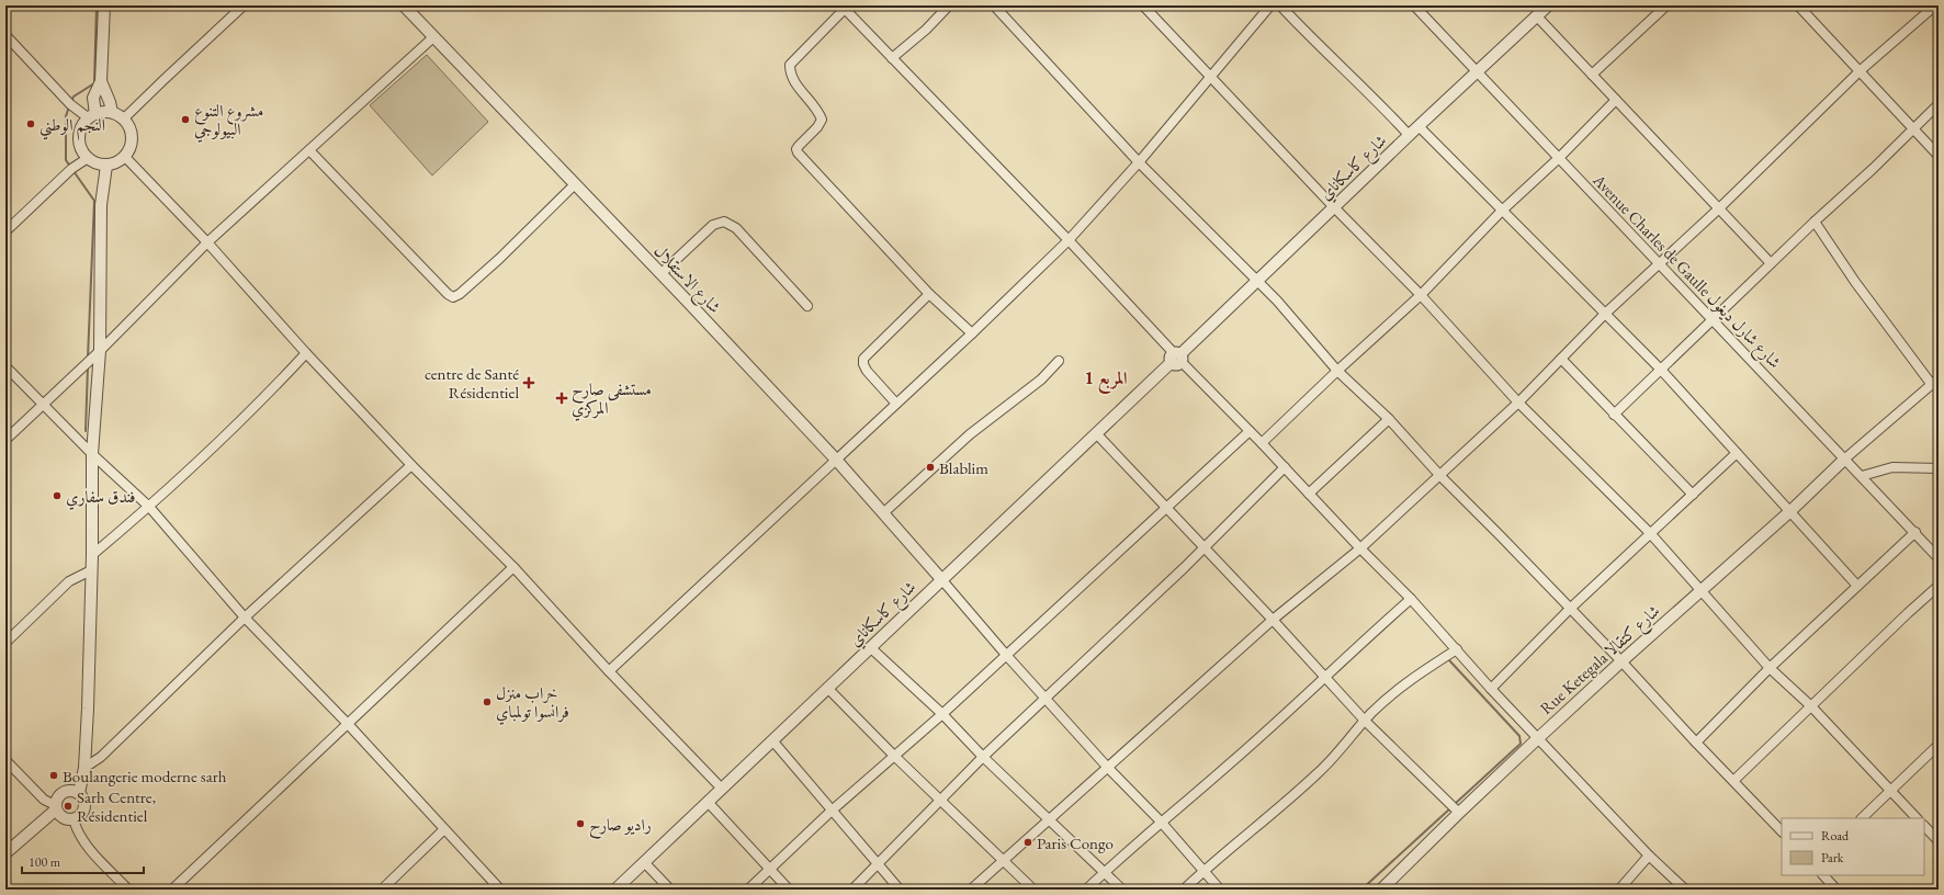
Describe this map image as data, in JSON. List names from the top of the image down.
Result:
{
  "streets": {
    "street": [
      "شارع كاسكاناي",
      "Avenue Charles de Gaulle شارع شارل ديغول",
      "شارع الاستقلال",
      "Rue Ketegala شارع كتقالا"
    ]
  },
  "crossings": [
    ["شارع كاسكاناي", "Avenue Charles de Gaulle شارع شارل ديغول"],
    ["شارع كاسكاناي", "شارع الاستقلال"],
    ["Avenue Charles de Gaulle شارع شارل ديغول", "Rue Ketegala شارع كتقالا"]
  ],
  "districts": ["المربع 1"],
  "places": {
    "other": [
      "مشروع التنوع البيولوجي",
      "النجم الوطني",
      "Blablim",
      "فندق سفاري",
      "خراب منزل فرانسوا تولمباي",
      "Boulangerie moderne sarh",
      "Sarh Centre, Résidentiel",
      "راديو صارح",
      "Paris Congo"
    ],
    "health": ["centre de Santé Résidentiel", "مستشفى صارح المركزي"]
  },
  "legend": ["Road", "Park"],
  "scale_bar": "100 m"
}
